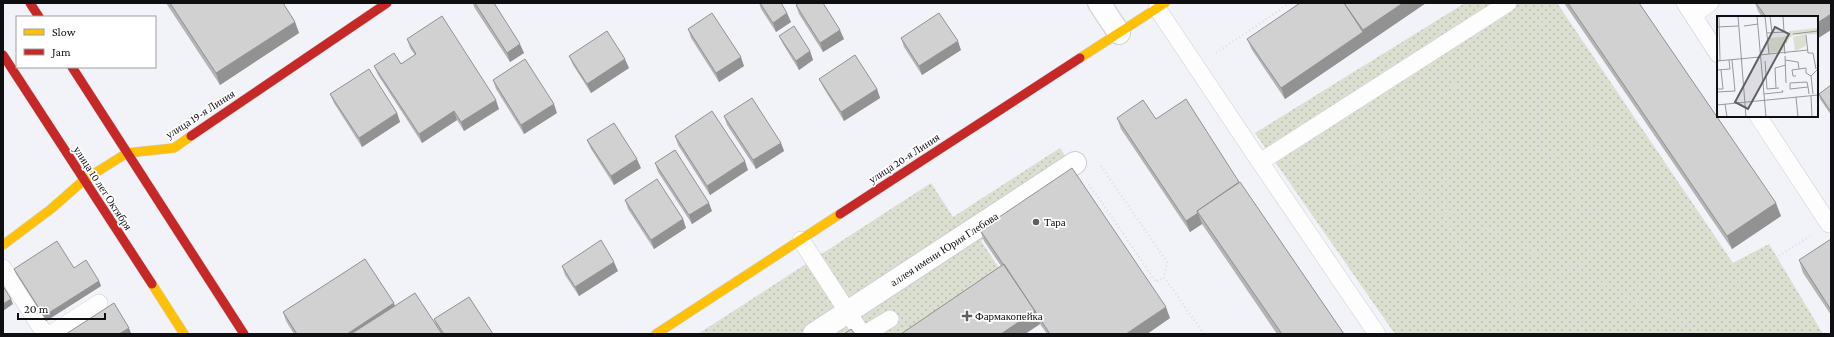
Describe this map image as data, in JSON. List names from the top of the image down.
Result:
{
  "streets": {
    "main road": ["улица 19-я Линия", "улица 20-я Линия", "улица 10 лет Октября"],
    "street": ["аллея имени Юрия Глебова"]
  },
  "crossings": [
    ["улица 19-я Линия", "улица 10 лет Октября"]
  ],
  "places": {
    "other": ["Тара"],
    "health": ["Фармакопейка"]
  },
  "legend": ["Slow", "Jam"],
  "scale_bar": "20 m"
}
